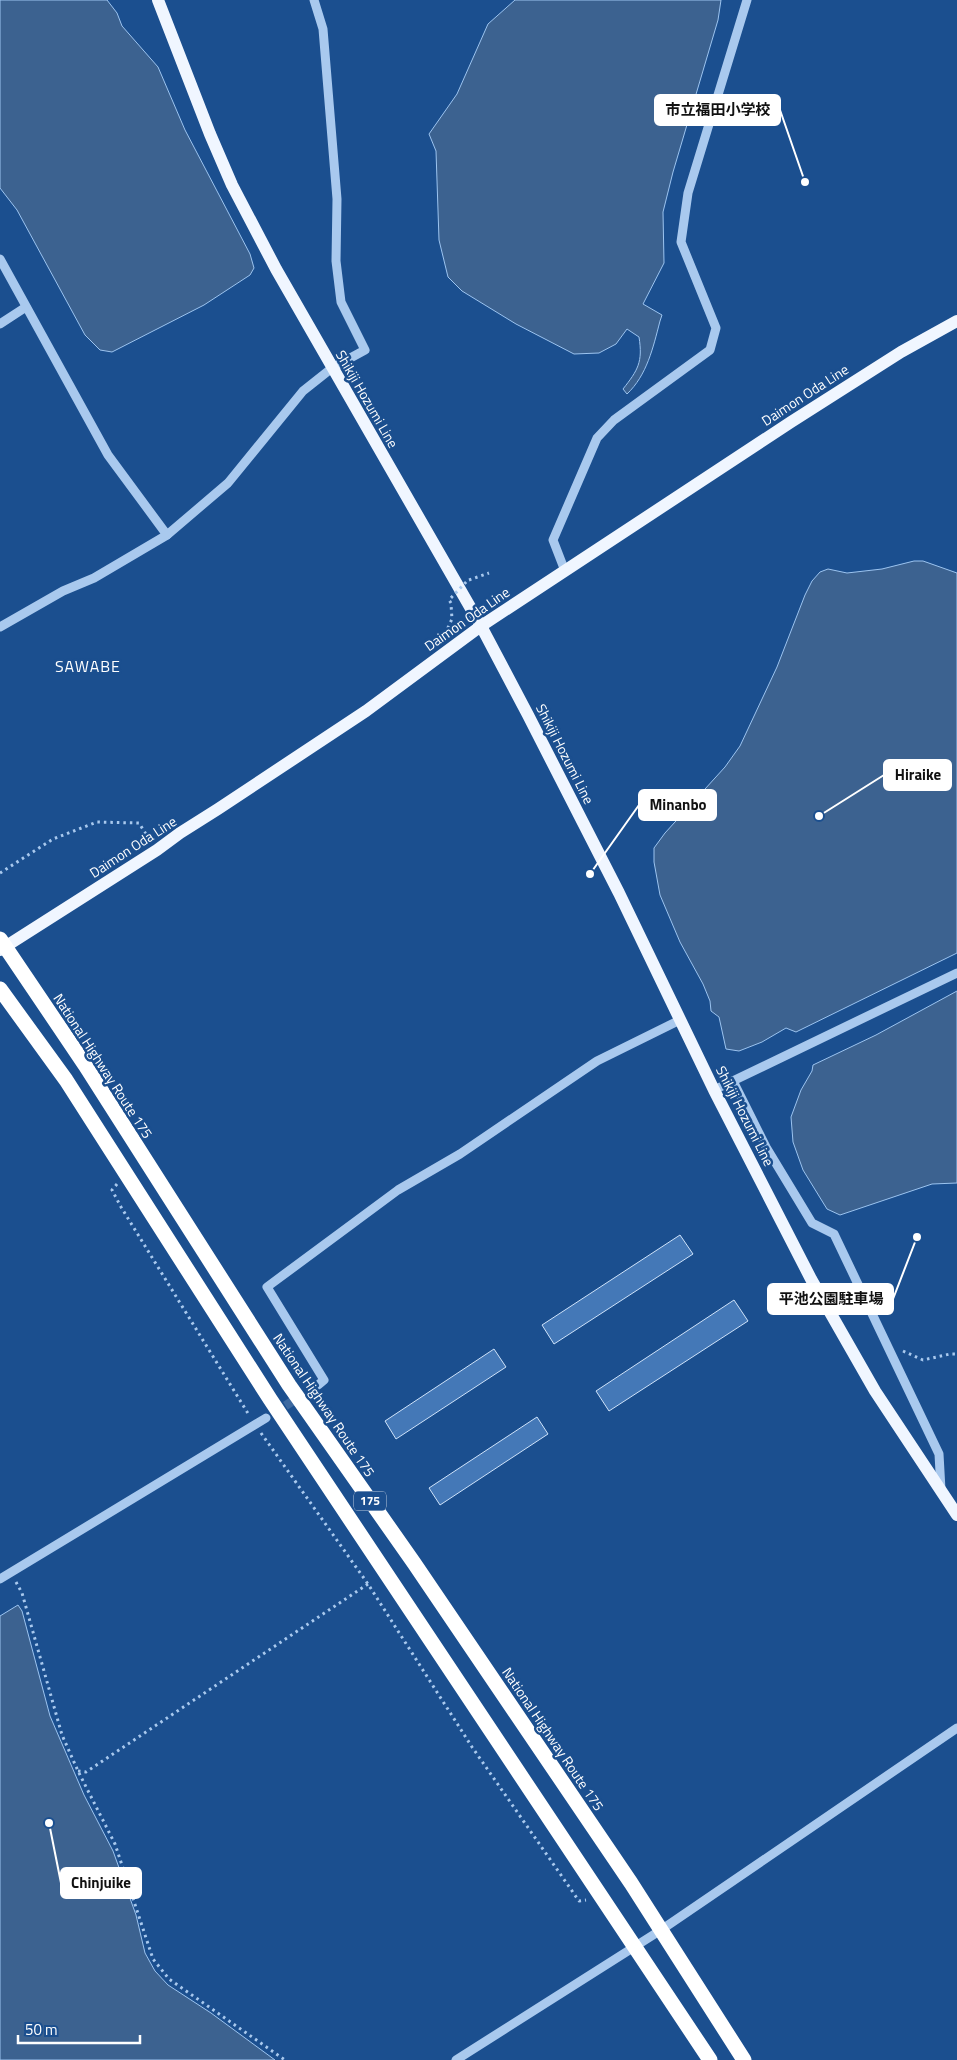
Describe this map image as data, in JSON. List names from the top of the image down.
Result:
{
  "streets": {
    "highway": ["National Highway Route 175", "175"],
    "main road": ["Daimon Oda Line", "Shikiji Hozumi Line"]
  },
  "crossings": [
    ["Daimon Oda Line", "Shikiji Hozumi Line"],
    ["Daimon Oda Line", "National Highway Route 175"]
  ],
  "districts": ["SAWABE"],
  "places": [
    "市立福田小学校",
    "Hiraike",
    "Minanbo",
    "平池公園駐車場",
    "Chinjuike"
  ],
  "scale_bar": "50 m"
}
